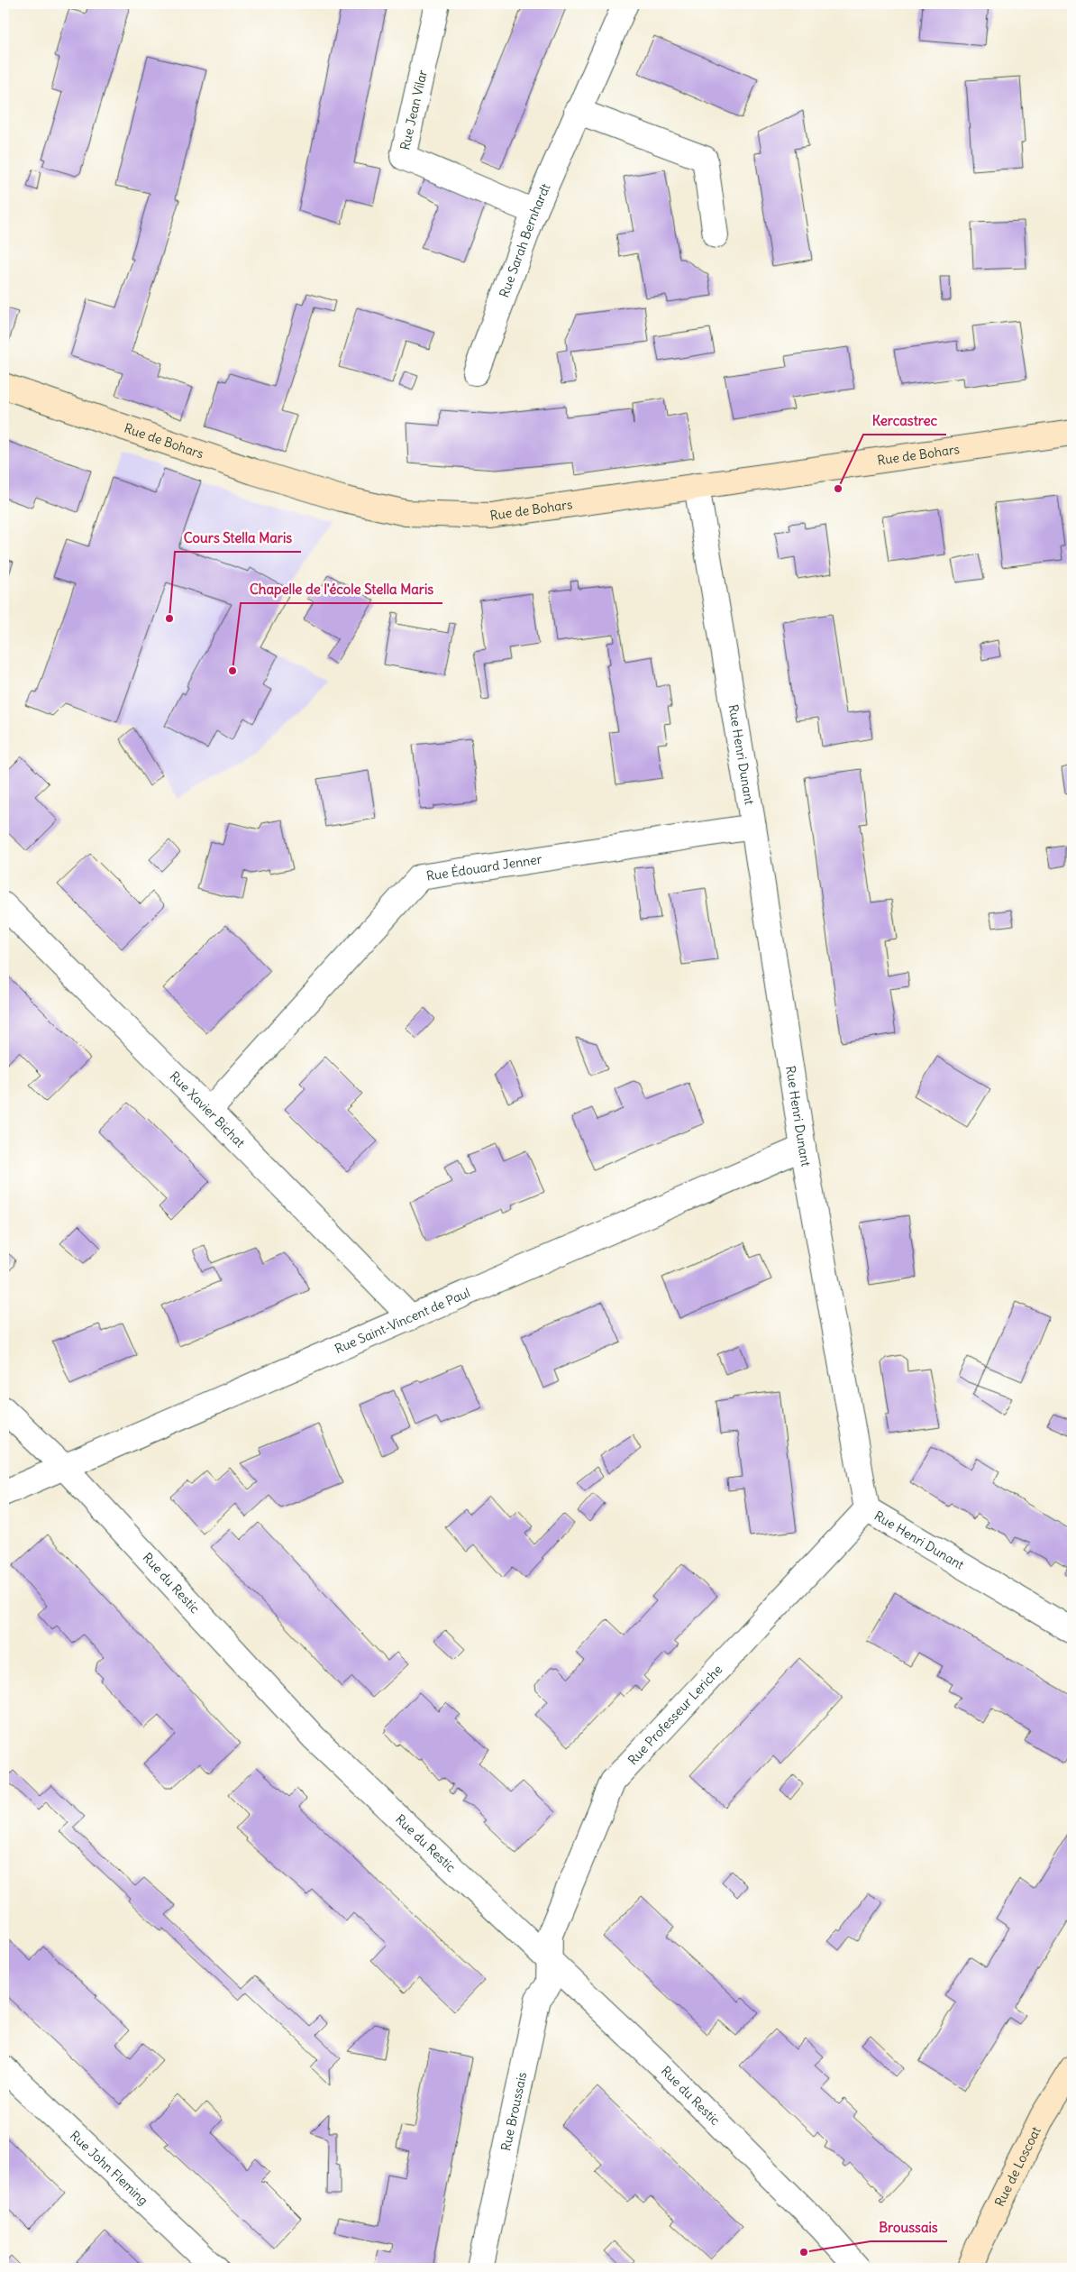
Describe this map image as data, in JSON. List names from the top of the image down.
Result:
{
  "streets": {
    "main road": ["Rue de Bohars", "Rue de Loscoat"],
    "street": [
      "Rue Jean Vilar",
      "Rue Sarah Bernhardt",
      "Rue Henri Dunant",
      "Rue Édouard Jenner",
      "Rue Xavier Bichat",
      "Rue Saint-Vincent de Paul",
      "Rue du Restic",
      "Rue Professeur Leriche",
      "Rue Broussais",
      "Rue John Fleming"
    ]
  },
  "crossings": [
    ["Rue Jean Vilar", "Rue Sarah Bernhardt"],
    ["Rue de Bohars", "Rue Henri Dunant"],
    ["Rue Henri Dunant", "Rue Édouard Jenner"],
    ["Rue Henri Dunant", "Rue Saint-Vincent de Paul"],
    ["Rue Henri Dunant", "Rue Professeur Leriche"],
    ["Rue Édouard Jenner", "Rue Xavier Bichat"],
    ["Rue Xavier Bichat", "Rue Saint-Vincent de Paul"],
    ["Rue Saint-Vincent de Paul", "Rue du Restic"],
    ["Rue du Restic", "Rue Professeur Leriche"],
    ["Rue du Restic", "Rue Broussais"],
    ["Rue Professeur Leriche", "Rue Broussais"]
  ],
  "places": [
    "Kercastrec",
    "Cours Stella Maris",
    "Chapelle de l'école Stella Maris",
    "Broussais"
  ]
}
